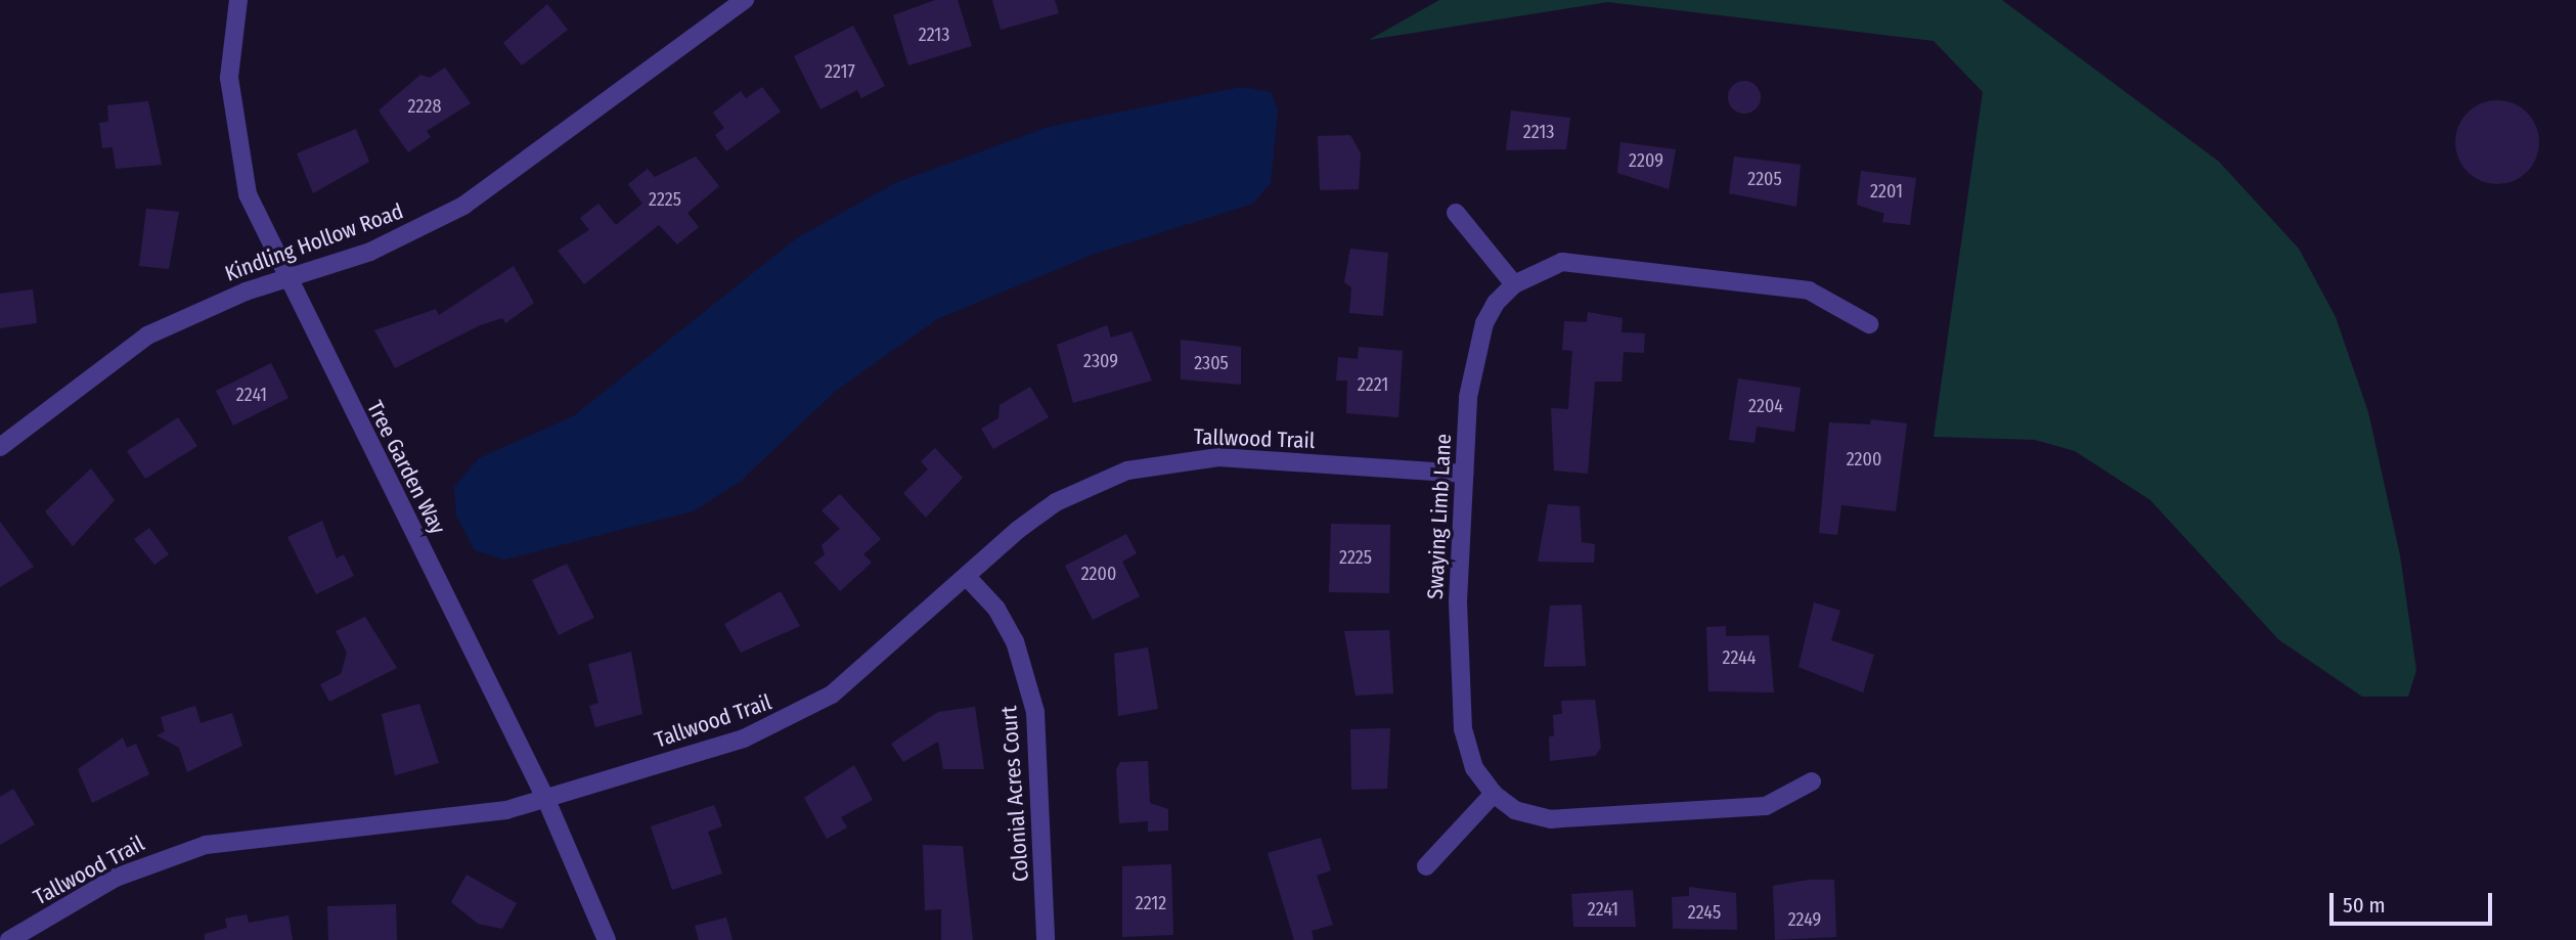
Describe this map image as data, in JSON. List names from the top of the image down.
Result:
{
  "streets": {
    "street": [
      "Kindling Hollow Road",
      "Tallwood Trail",
      "Tree Garden Way",
      "Swaying Limb Lane",
      "Colonial Acres Court"
    ]
  },
  "crossings": [
    ["Kindling Hollow Road", "Tree Garden Way"],
    ["Tallwood Trail", "Tree Garden Way"],
    ["Tallwood Trail", "Swaying Limb Lane"],
    ["Tallwood Trail", "Colonial Acres Court"]
  ],
  "house_numbers": [
    "2213",
    "2217",
    "2228",
    "2213",
    "2209",
    "2205",
    "2201",
    "2225",
    "2309",
    "2305",
    "2221",
    "2241",
    "2204",
    "2200",
    "2225",
    "2200",
    "2244",
    "2212",
    "2241",
    "2245",
    "2249"
  ],
  "scale_bar": "50 m"
}
